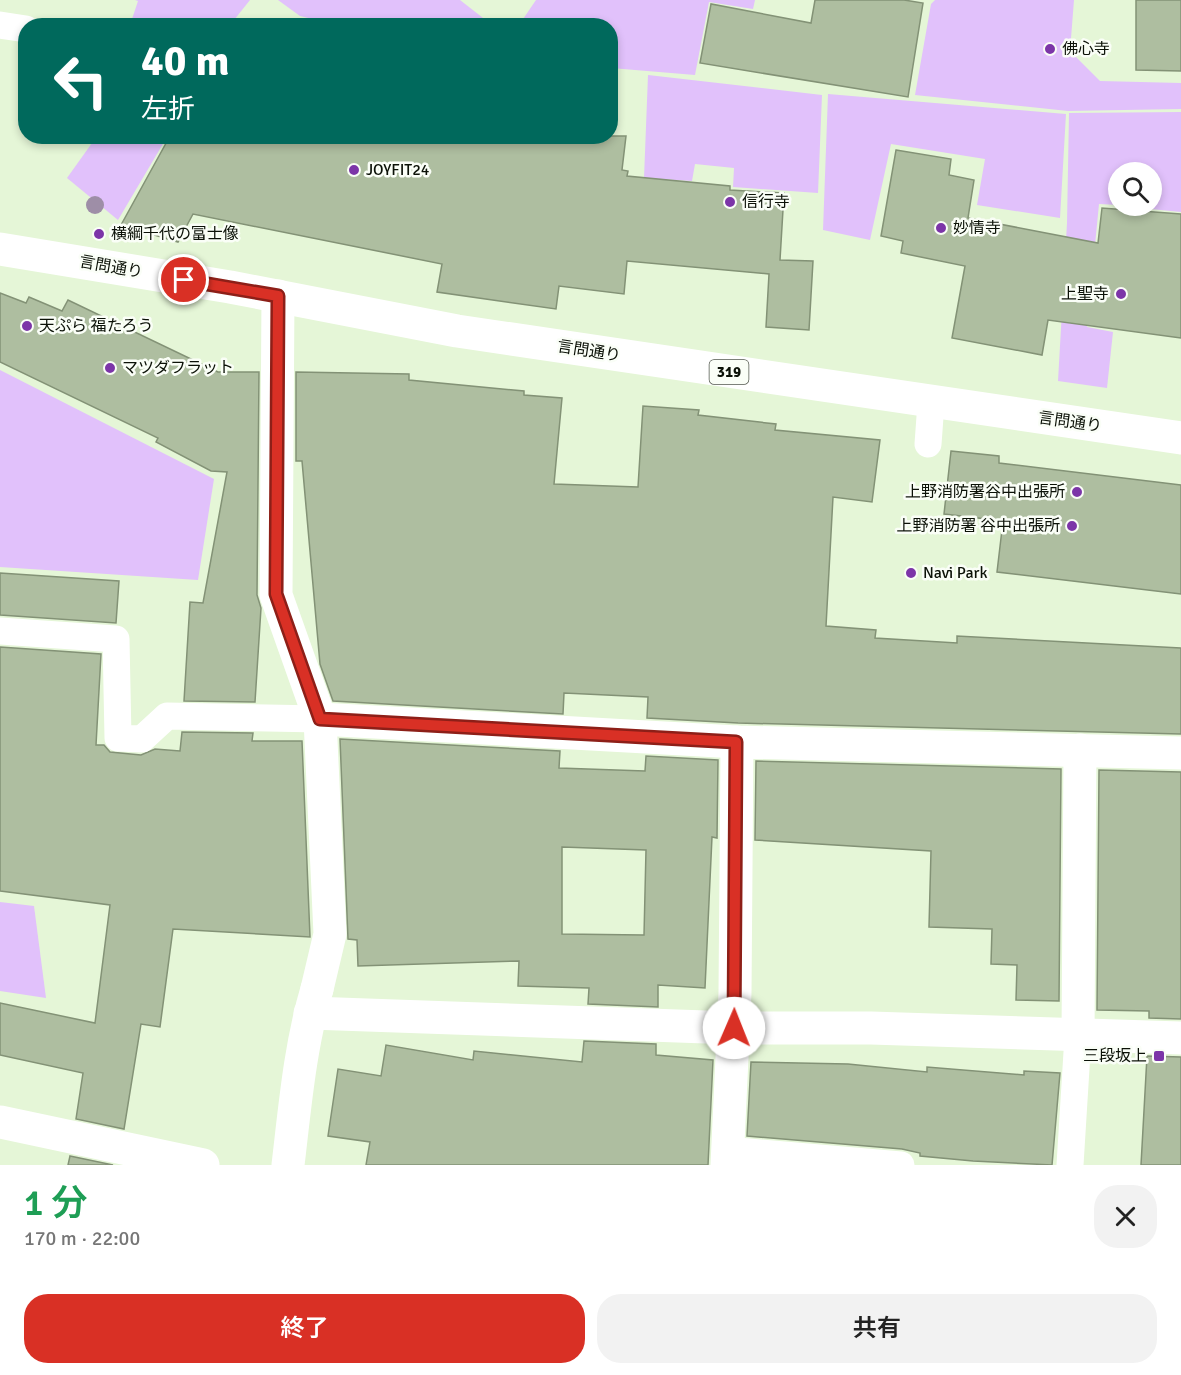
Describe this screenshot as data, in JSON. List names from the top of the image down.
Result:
{
  "streets": {
    "street": ["言問通り", "319"]
  },
  "places": {
    "other": [
      "佛心寺",
      "JOYFIT24",
      "信行寺",
      "妙情寺",
      "横綱千代の富士像",
      "上聖寺",
      "天ぷら 福たろう",
      "マツダフラット",
      "上野消防署谷中出張所",
      "上野消防署 谷中出張所",
      "Navi Park"
    ],
    "transit": ["三段坂上"]
  },
  "page": {
    "turn": ["40 m", "左折"],
    "heading": ["1 分", "170 m · 22:00"],
    "buttons": ["終了", "共有"]
  }
}
